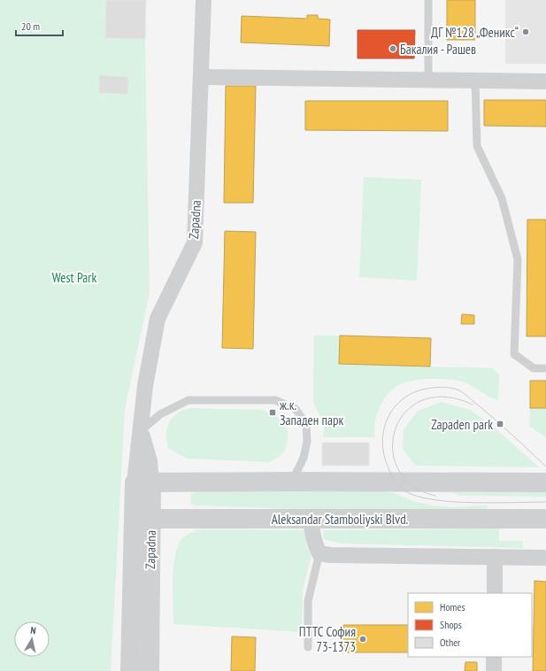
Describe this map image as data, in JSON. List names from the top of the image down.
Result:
{
  "streets": {
    "street": ["Zapadna", "Aleksandar Stamboliyski Blvd."]
  },
  "crossings": [
    ["Zapadna", "Aleksandar Stamboliyski Blvd."]
  ],
  "parks": ["West Park"],
  "places": {
    "other": ["ДГ №128 „Феникс“", "Бакалия - Рашев", "ПТТС София 73-1373"],
    "transit": ["ж.к. Западен парк", "Zapaden park"]
  },
  "legend": ["Homes", "Shops", "Other"],
  "scale_bar": "20 m",
  "north": "top"
}
